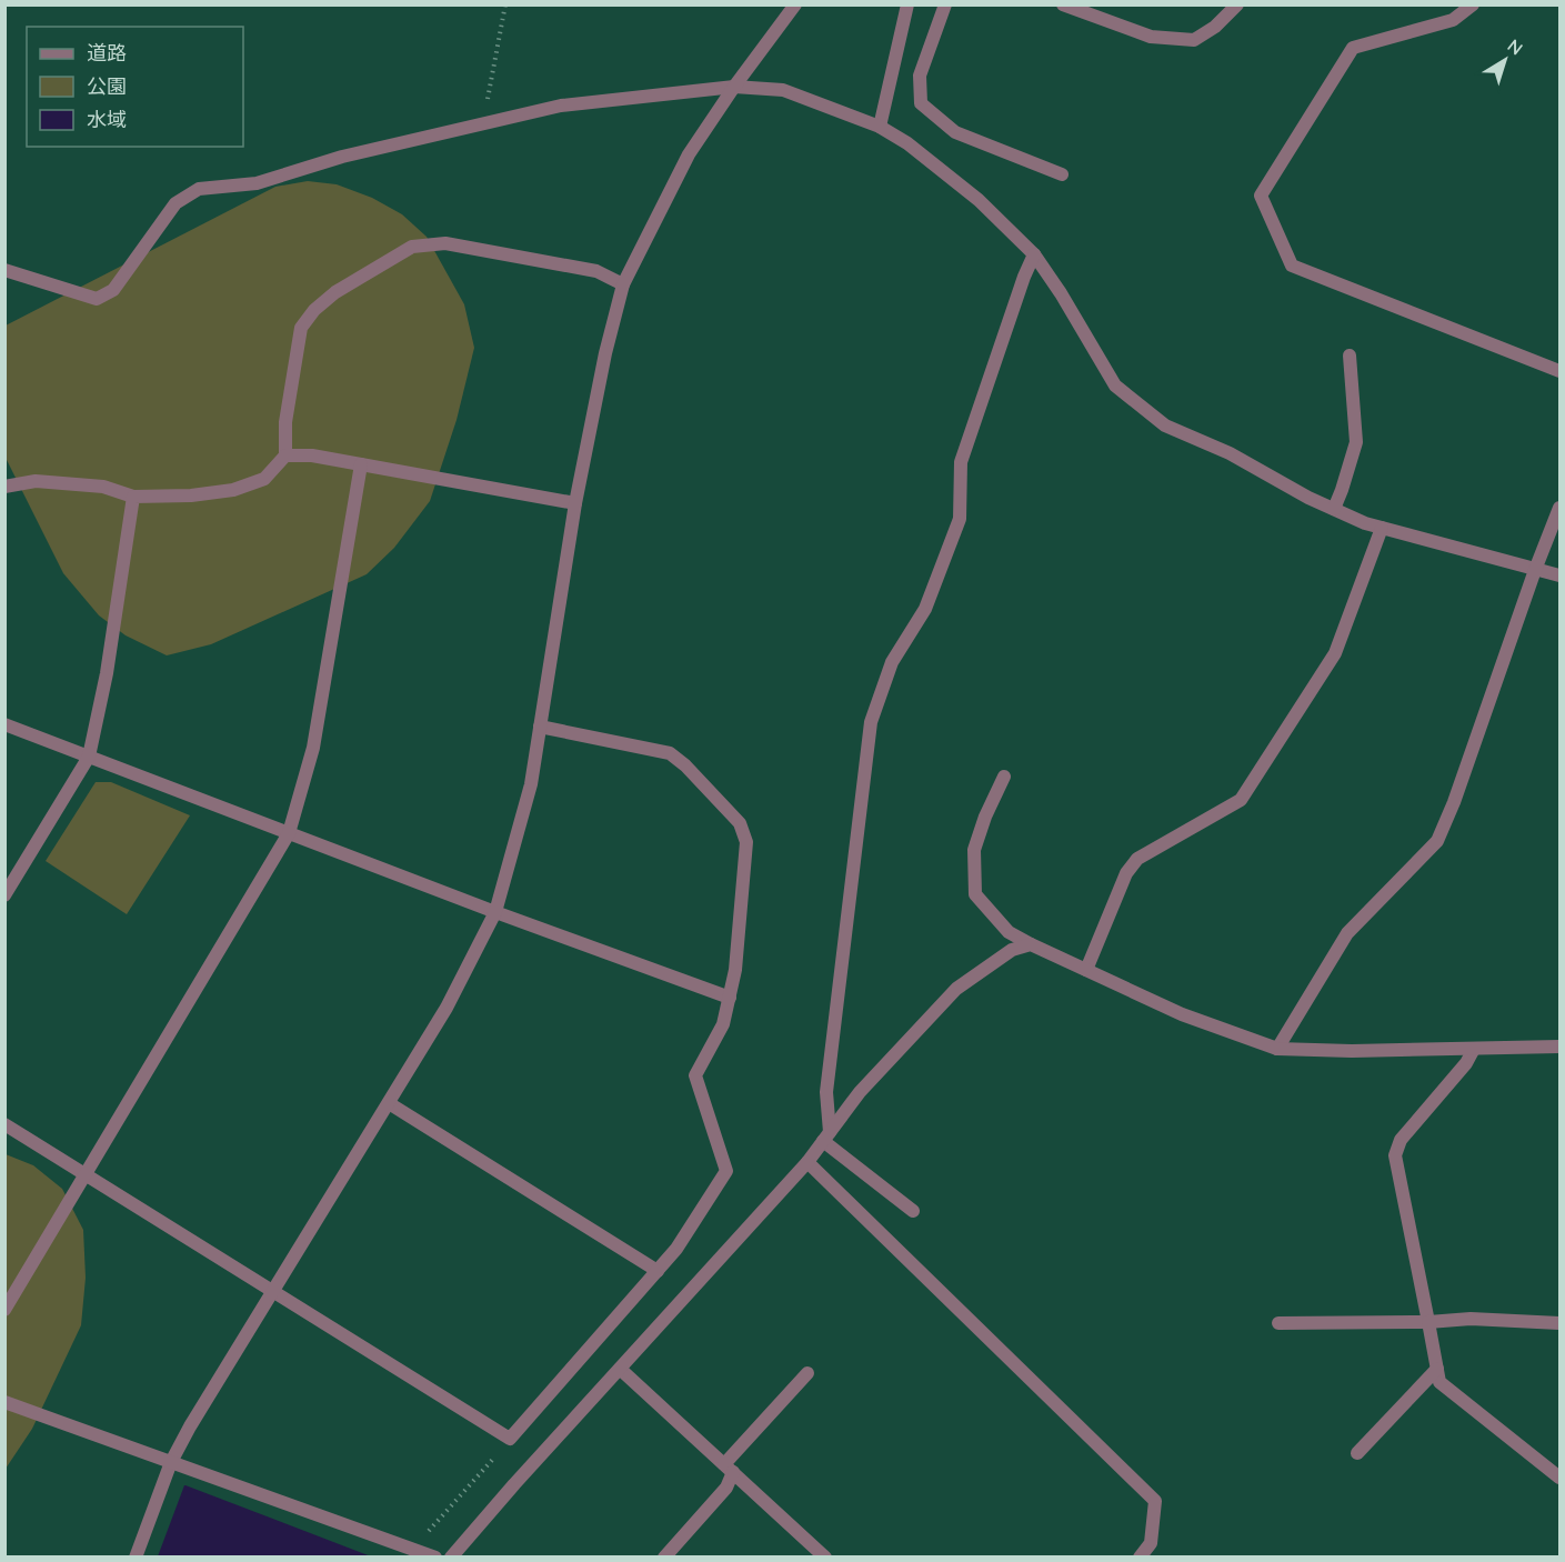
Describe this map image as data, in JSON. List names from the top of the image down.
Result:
{
  "legend": ["道路", "公園", "水域"],
  "north": "top right"
}
